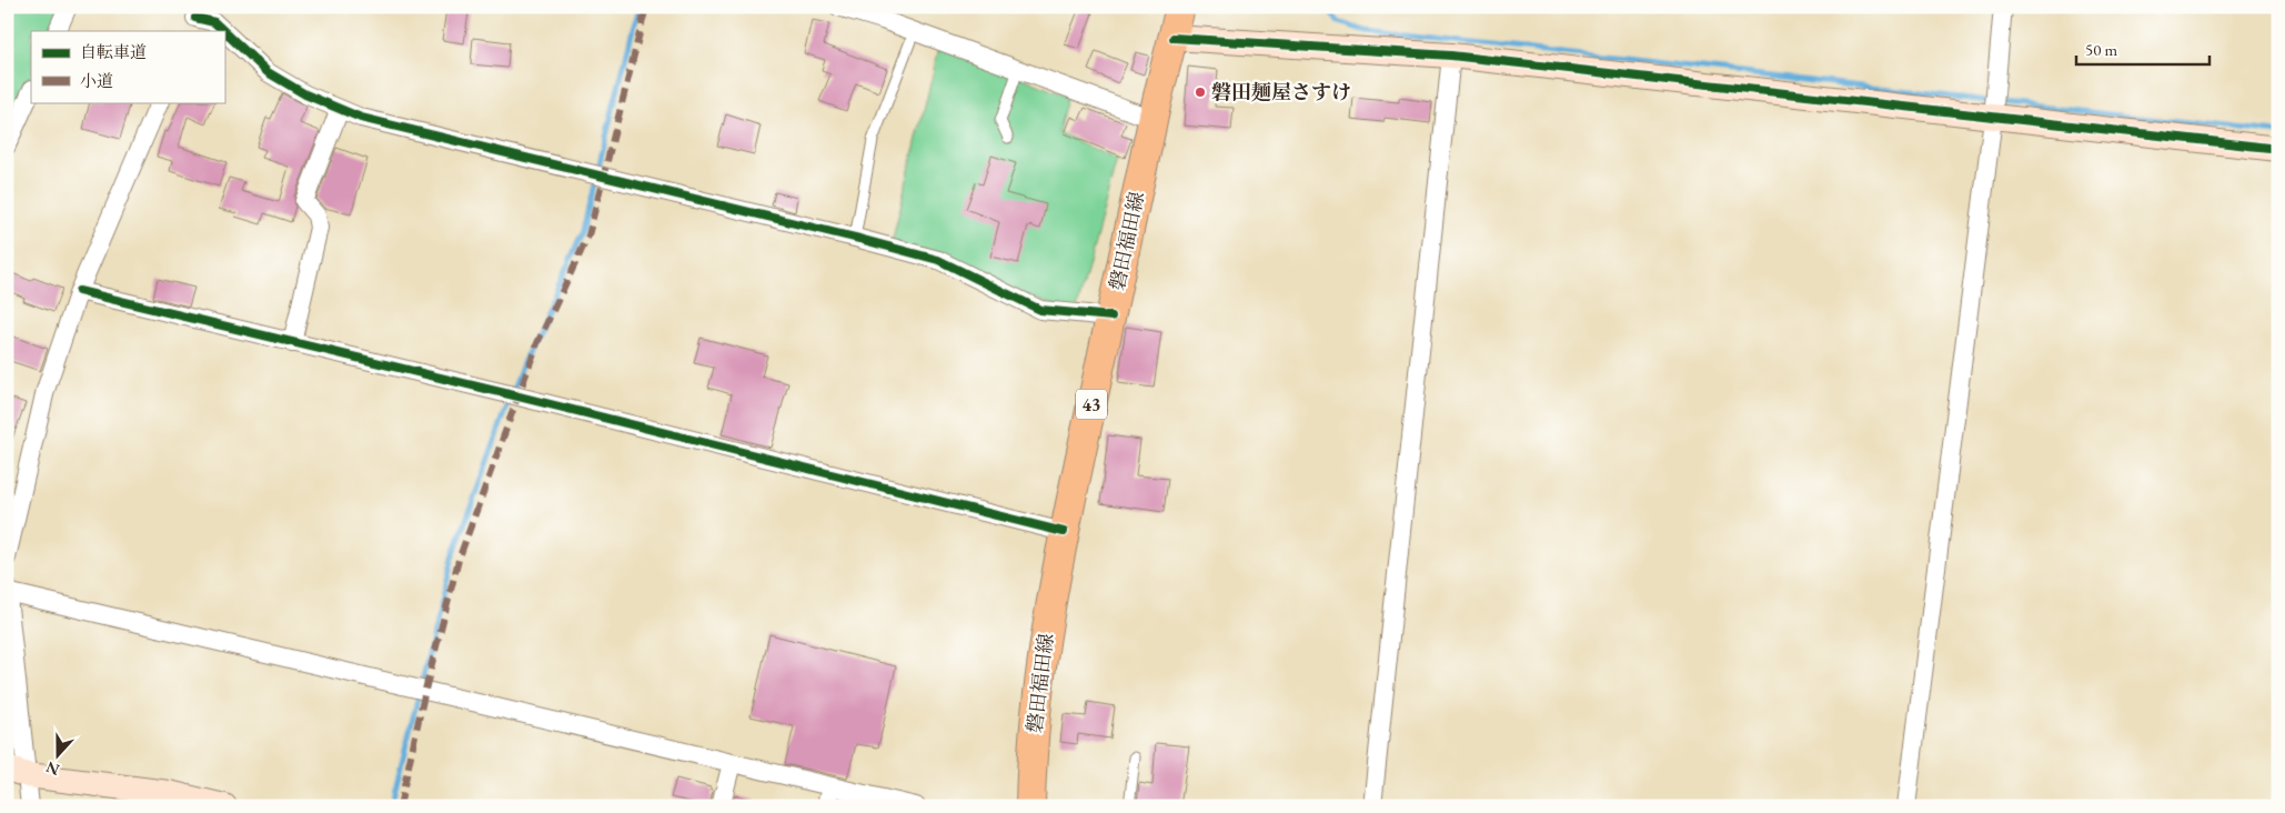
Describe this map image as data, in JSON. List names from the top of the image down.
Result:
{
  "streets": {
    "main road": ["磐田福田線", "43"]
  },
  "places": ["磐田麺屋さすけ"],
  "legend": ["自転車道", "小道"],
  "scale_bar": "50 m",
  "north": "bottom"
}
